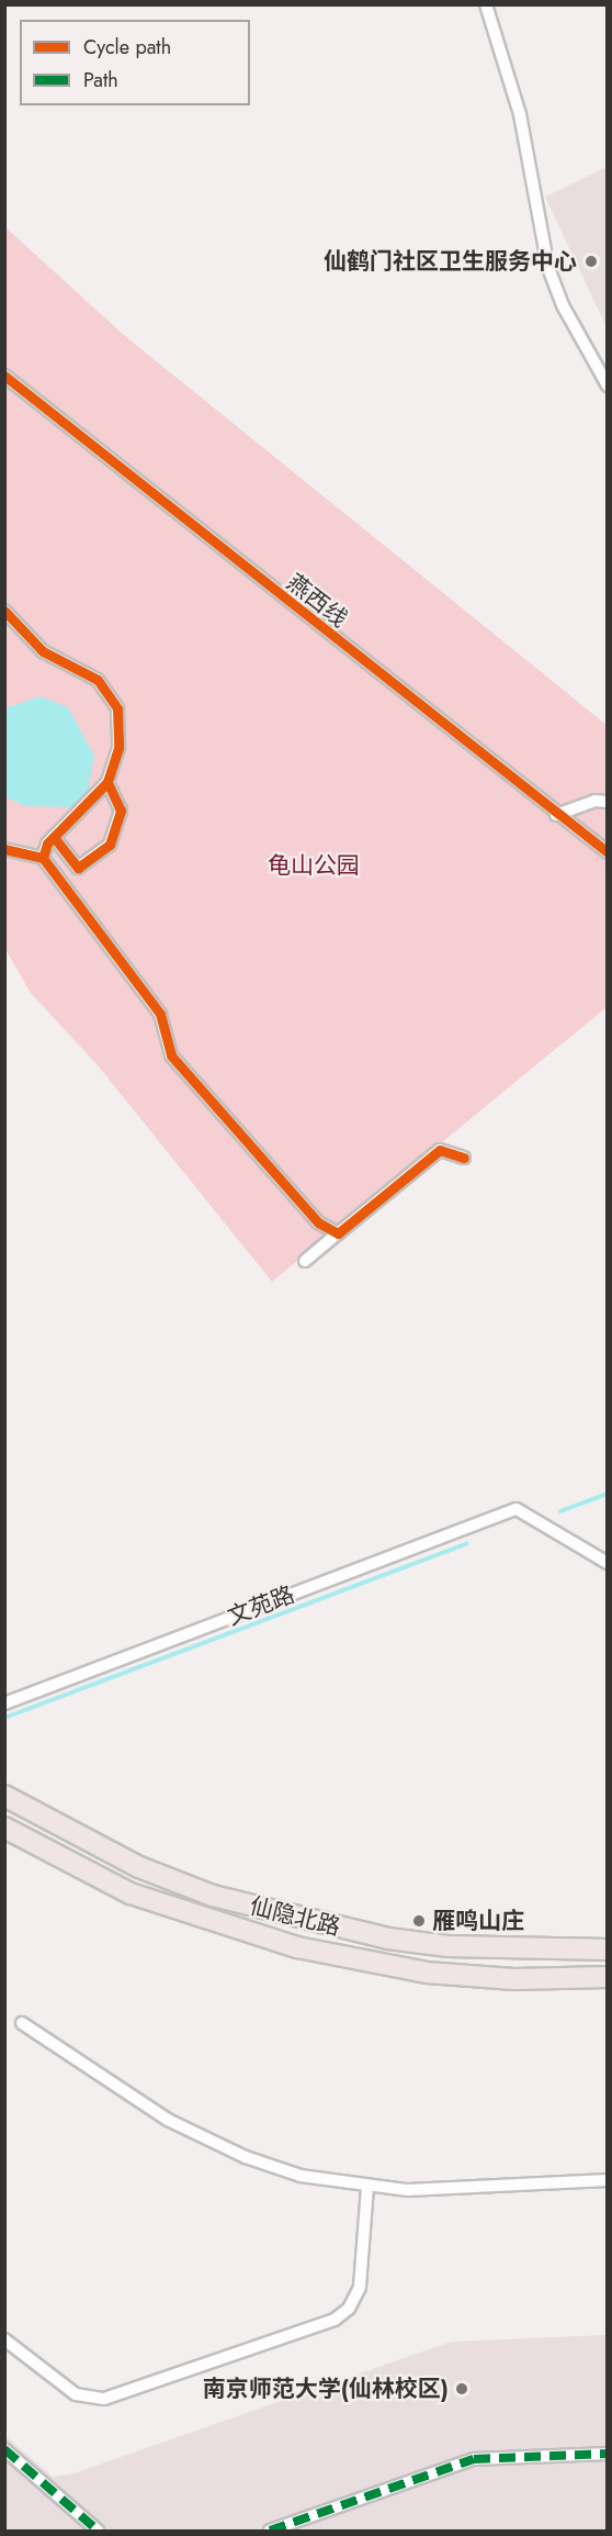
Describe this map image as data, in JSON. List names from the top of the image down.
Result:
{
  "streets": {
    "main road": ["仙隐北路"],
    "street": ["燕西线", "文苑路"]
  },
  "parks": ["龟山公园"],
  "places": ["仙鹤门社区卫生服务中心", "雁鸣山庄", "南京师范大学(仙林校区)"],
  "legend": ["Cycle path", "Path"]
}
